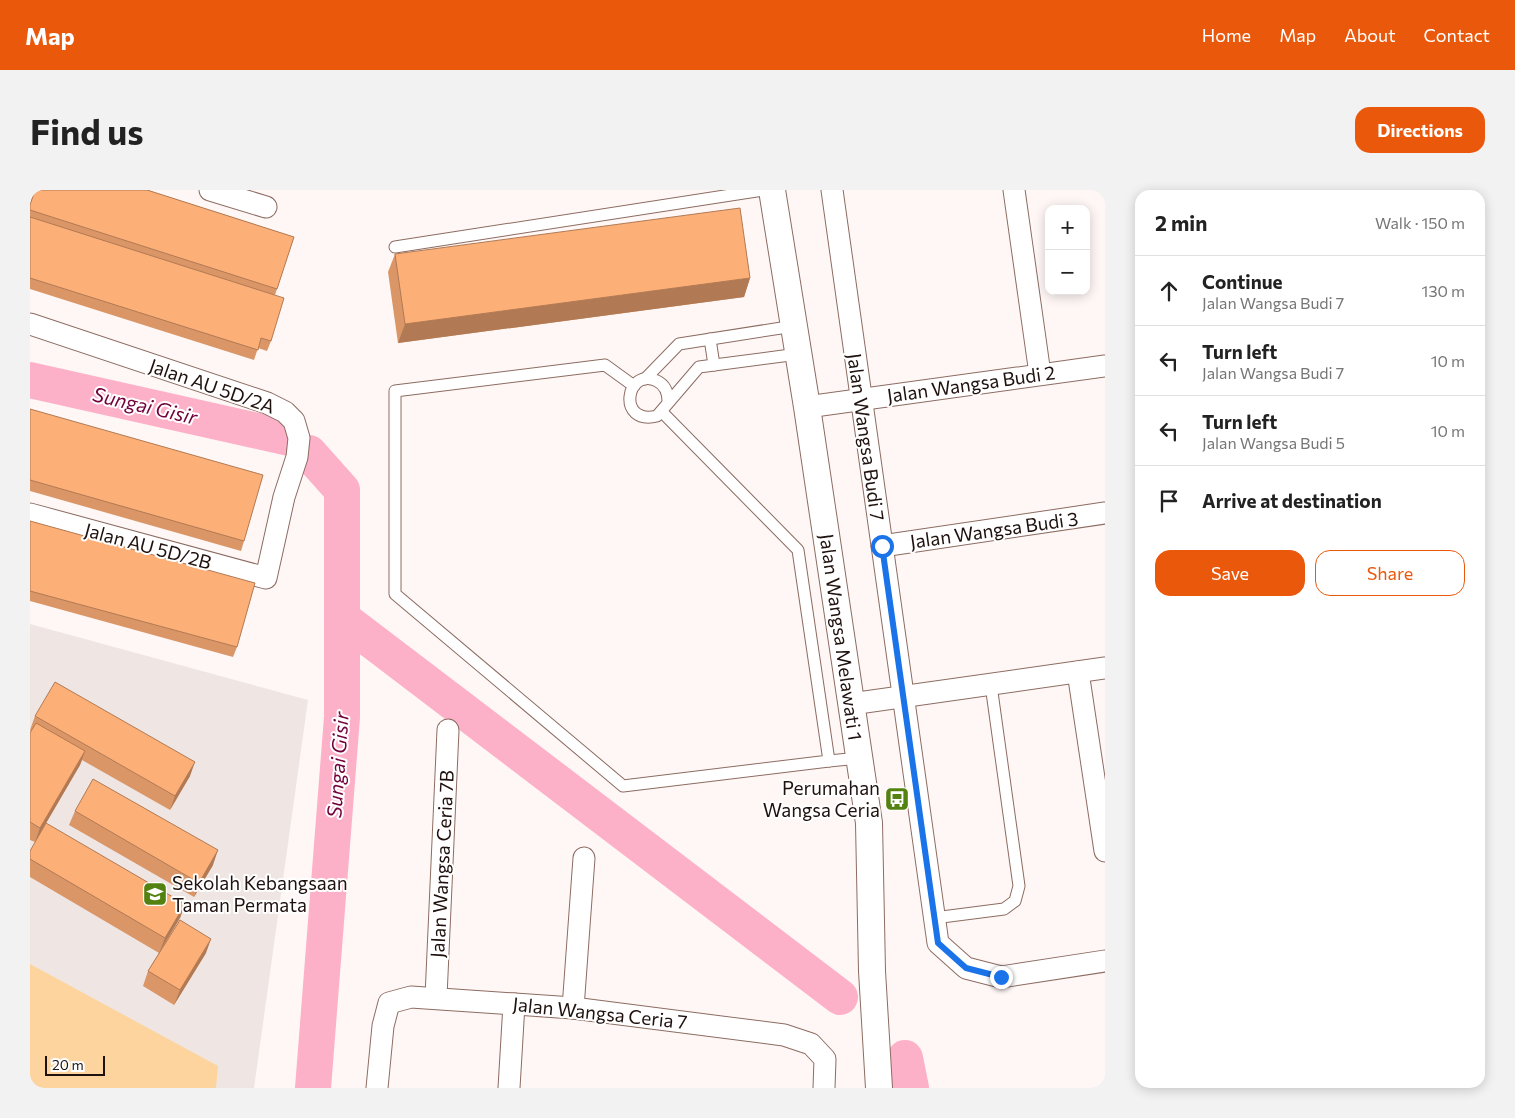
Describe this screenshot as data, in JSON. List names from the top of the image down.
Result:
{
  "streets": {
    "street": [
      "Jalan Wangsa Budi 2",
      "Jalan AU 5D/2A",
      "Jalan Wangsa Budi 7",
      "Jalan Wangsa Budi 3",
      "Jalan AU 5D/2B",
      "Jalan Wangsa Melawati 1",
      "Jalan Wangsa Ceria 7B",
      "Jalan Wangsa Ceria 7"
    ]
  },
  "crossings": [
    ["Jalan Wangsa Budi 2", "Jalan Wangsa Budi 7"],
    ["Jalan Wangsa Budi 2", "Jalan Wangsa Melawati 1"],
    ["Jalan AU 5D/2A", "Jalan AU 5D/2B"],
    ["Jalan Wangsa Budi 7", "Jalan Wangsa Budi 3"],
    ["Jalan Wangsa Ceria 7B", "Jalan Wangsa Ceria 7"]
  ],
  "water": ["Sungai Gisir"],
  "places": {
    "bus stop": ["Perumahan Wangsa Ceria"],
    "school or university": ["Sekolah Kebangsaan Taman Permata"]
  },
  "scale_bar": "20 m",
  "page": {
    "header": "Map",
    "nav": [
      "Home",
      "Map",
      "About",
      "Contact"
    ],
    "buttons": [
      "Directions",
      ["Save", "Share"]
    ],
    "title": "Find us",
    "heading": ["2 min", "Walk · 150 m"],
    "map_buttons": ["+", "−"],
    "list": [
      ["Continue", "Jalan Wangsa Budi 7", "130 m"],
      ["Turn left", "Jalan Wangsa Budi 7", "10 m"],
      ["Turn left", "Jalan Wangsa Budi 5", "10 m"],
      "Arrive at destination"
    ],
    "scale": "20 m"
  }
}
